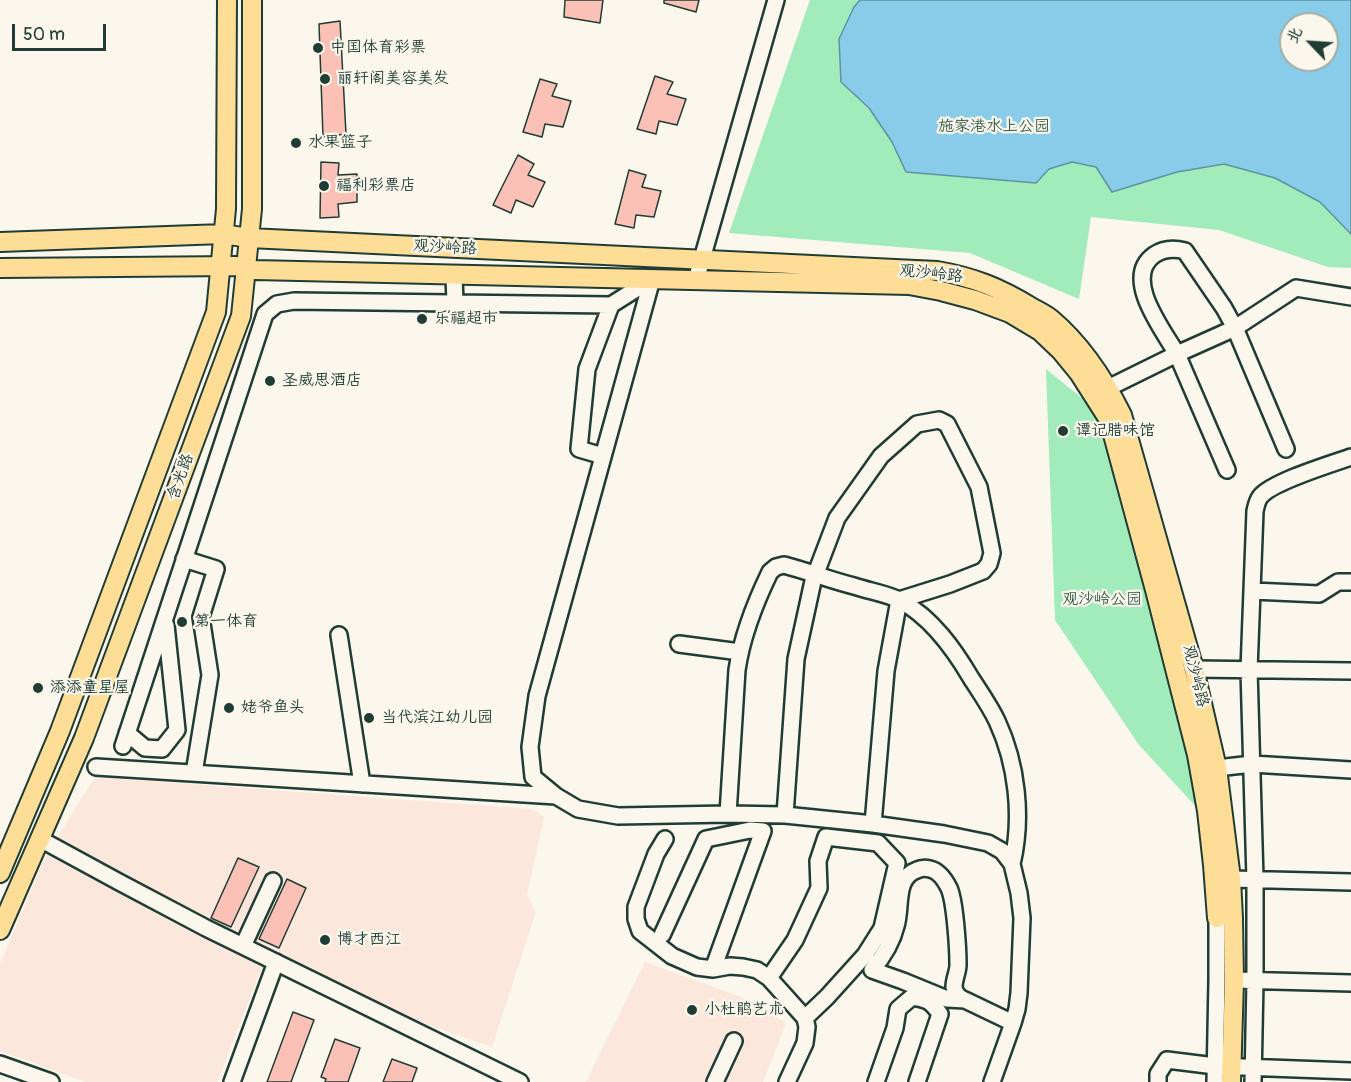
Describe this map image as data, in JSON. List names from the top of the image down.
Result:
{
  "streets": {
    "main road": ["观沙岭路", "含光路"]
  },
  "crossings": [
    ["观沙岭路", "含光路"]
  ],
  "parks": ["施家港水上公园", "观沙岭公园"],
  "places": [
    "中国体育彩票",
    "丽轩阁美容美发",
    "水果篮子",
    "福利彩票店",
    "乐福超市",
    "圣威思酒店",
    "谭记腊味馆",
    "第一体育",
    "添添童星屋",
    "姥爷鱼头",
    "当代滨江幼儿园",
    "博才西江",
    "小杜鹃艺术"
  ],
  "scale_bar": "50 m",
  "north": "top left"
}
